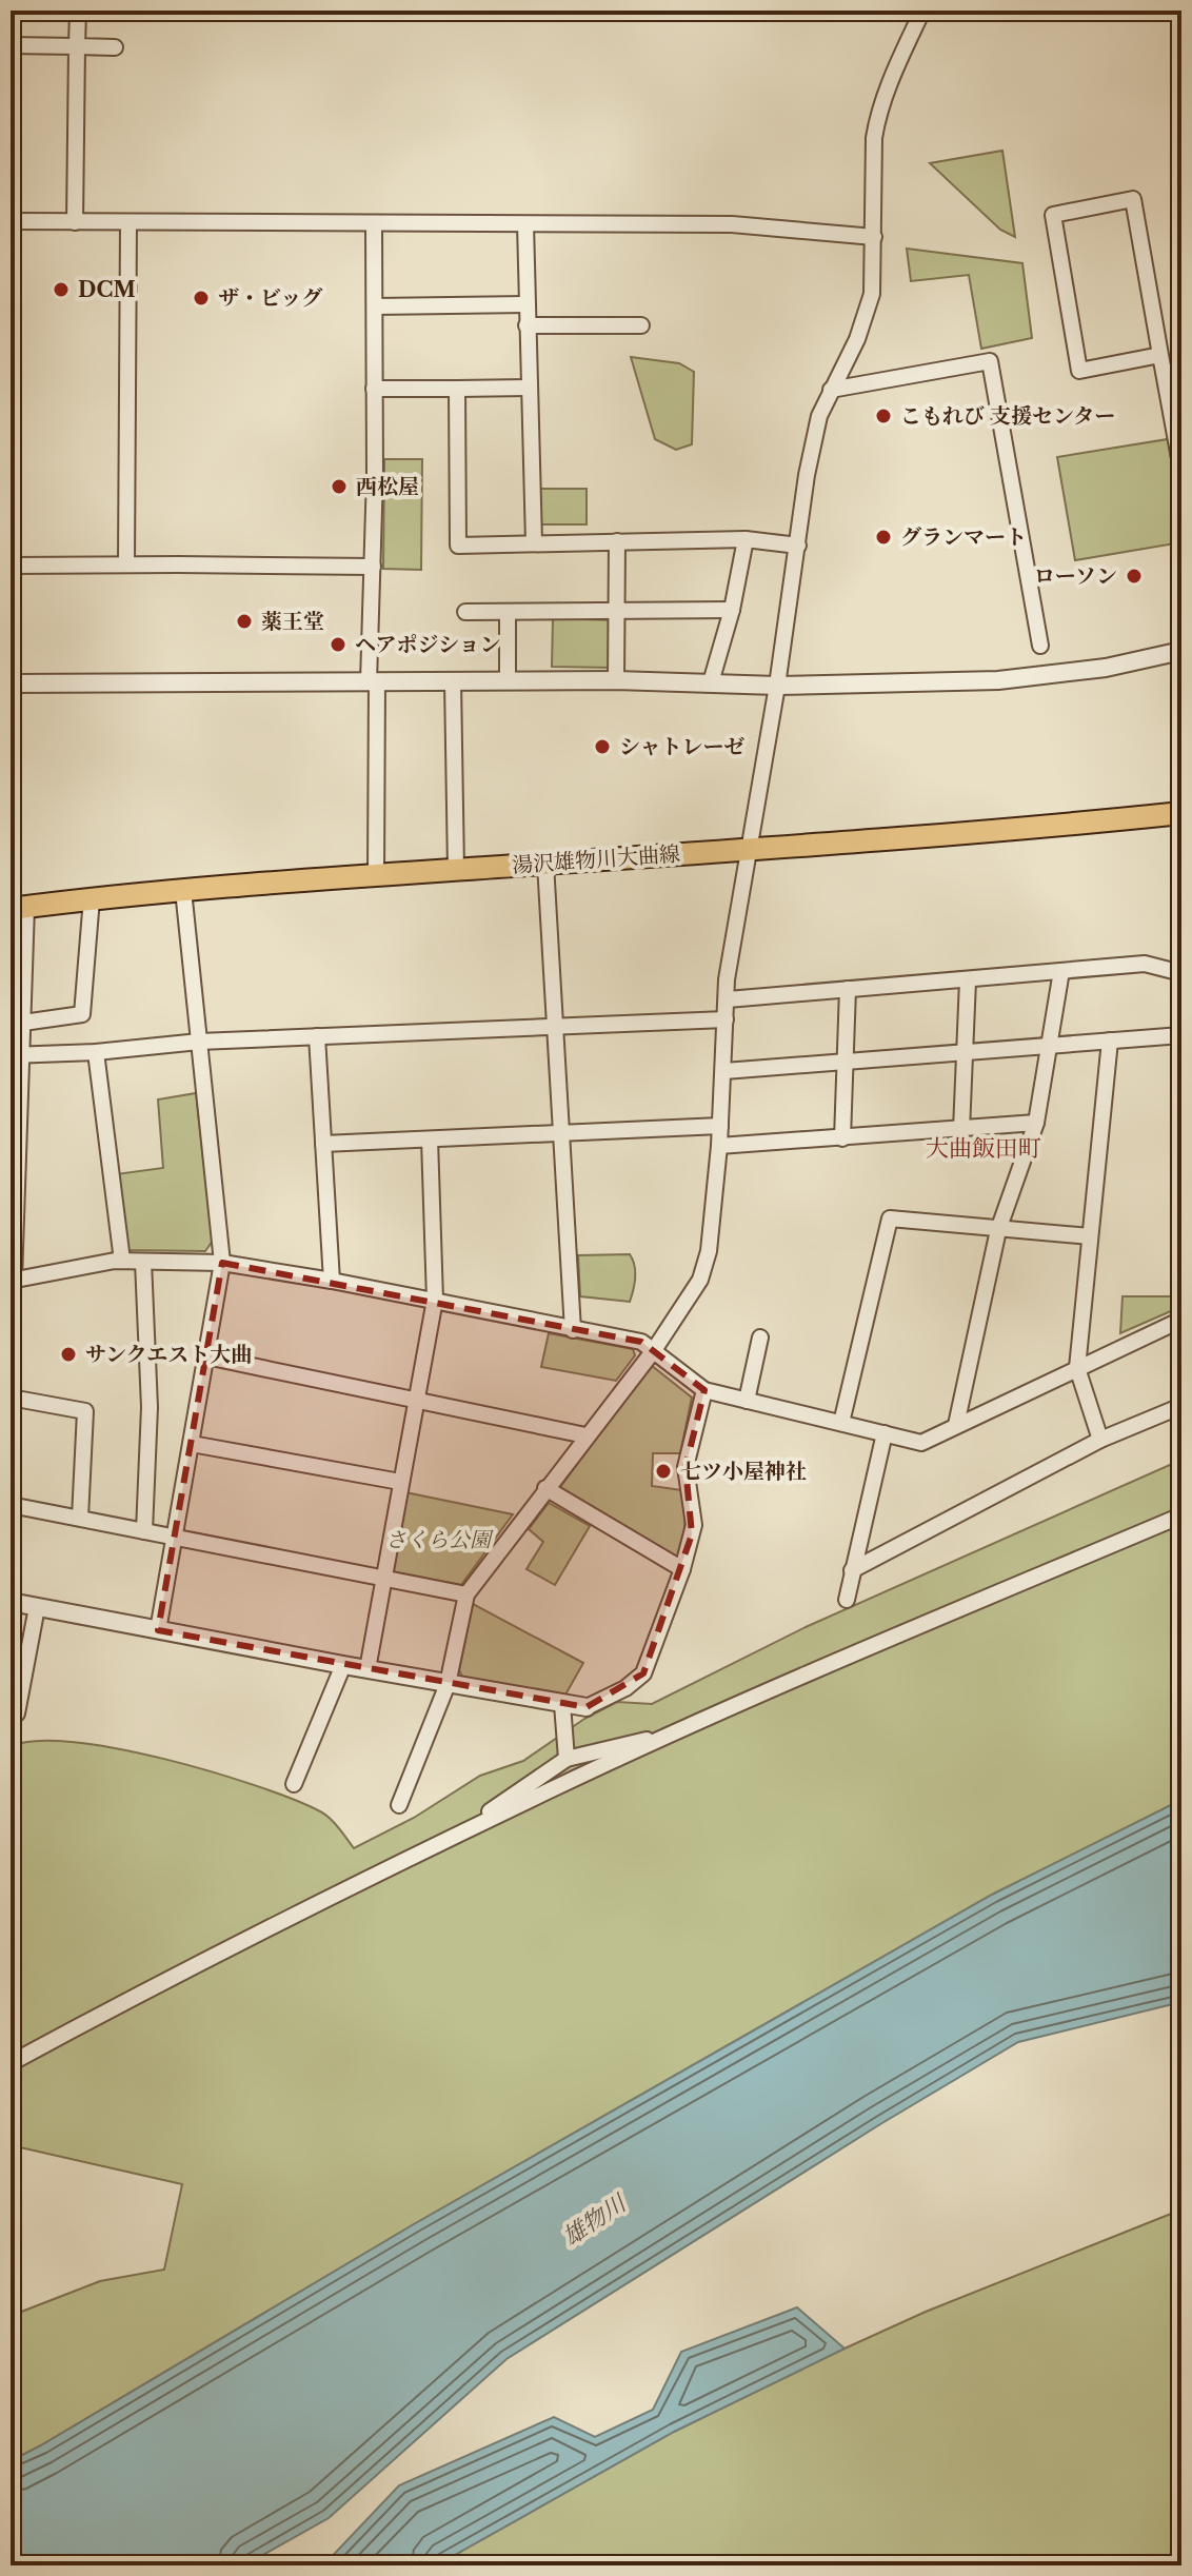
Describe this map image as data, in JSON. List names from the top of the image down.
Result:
{
  "streets": {
    "main road": ["湯沢雄物川大曲線"]
  },
  "districts": ["大曲飯田町"],
  "water": ["雄物川"],
  "parks": ["さくら公園"],
  "places": [
    "DCM",
    "ザ・ビッグ",
    "こもれび 支援センター",
    "西松屋",
    "グランマート",
    "ローソン",
    "薬王堂",
    "ヘアポジション",
    "シャトレーゼ",
    "サンクエスト大曲",
    "七ツ小屋神社"
  ]
}
